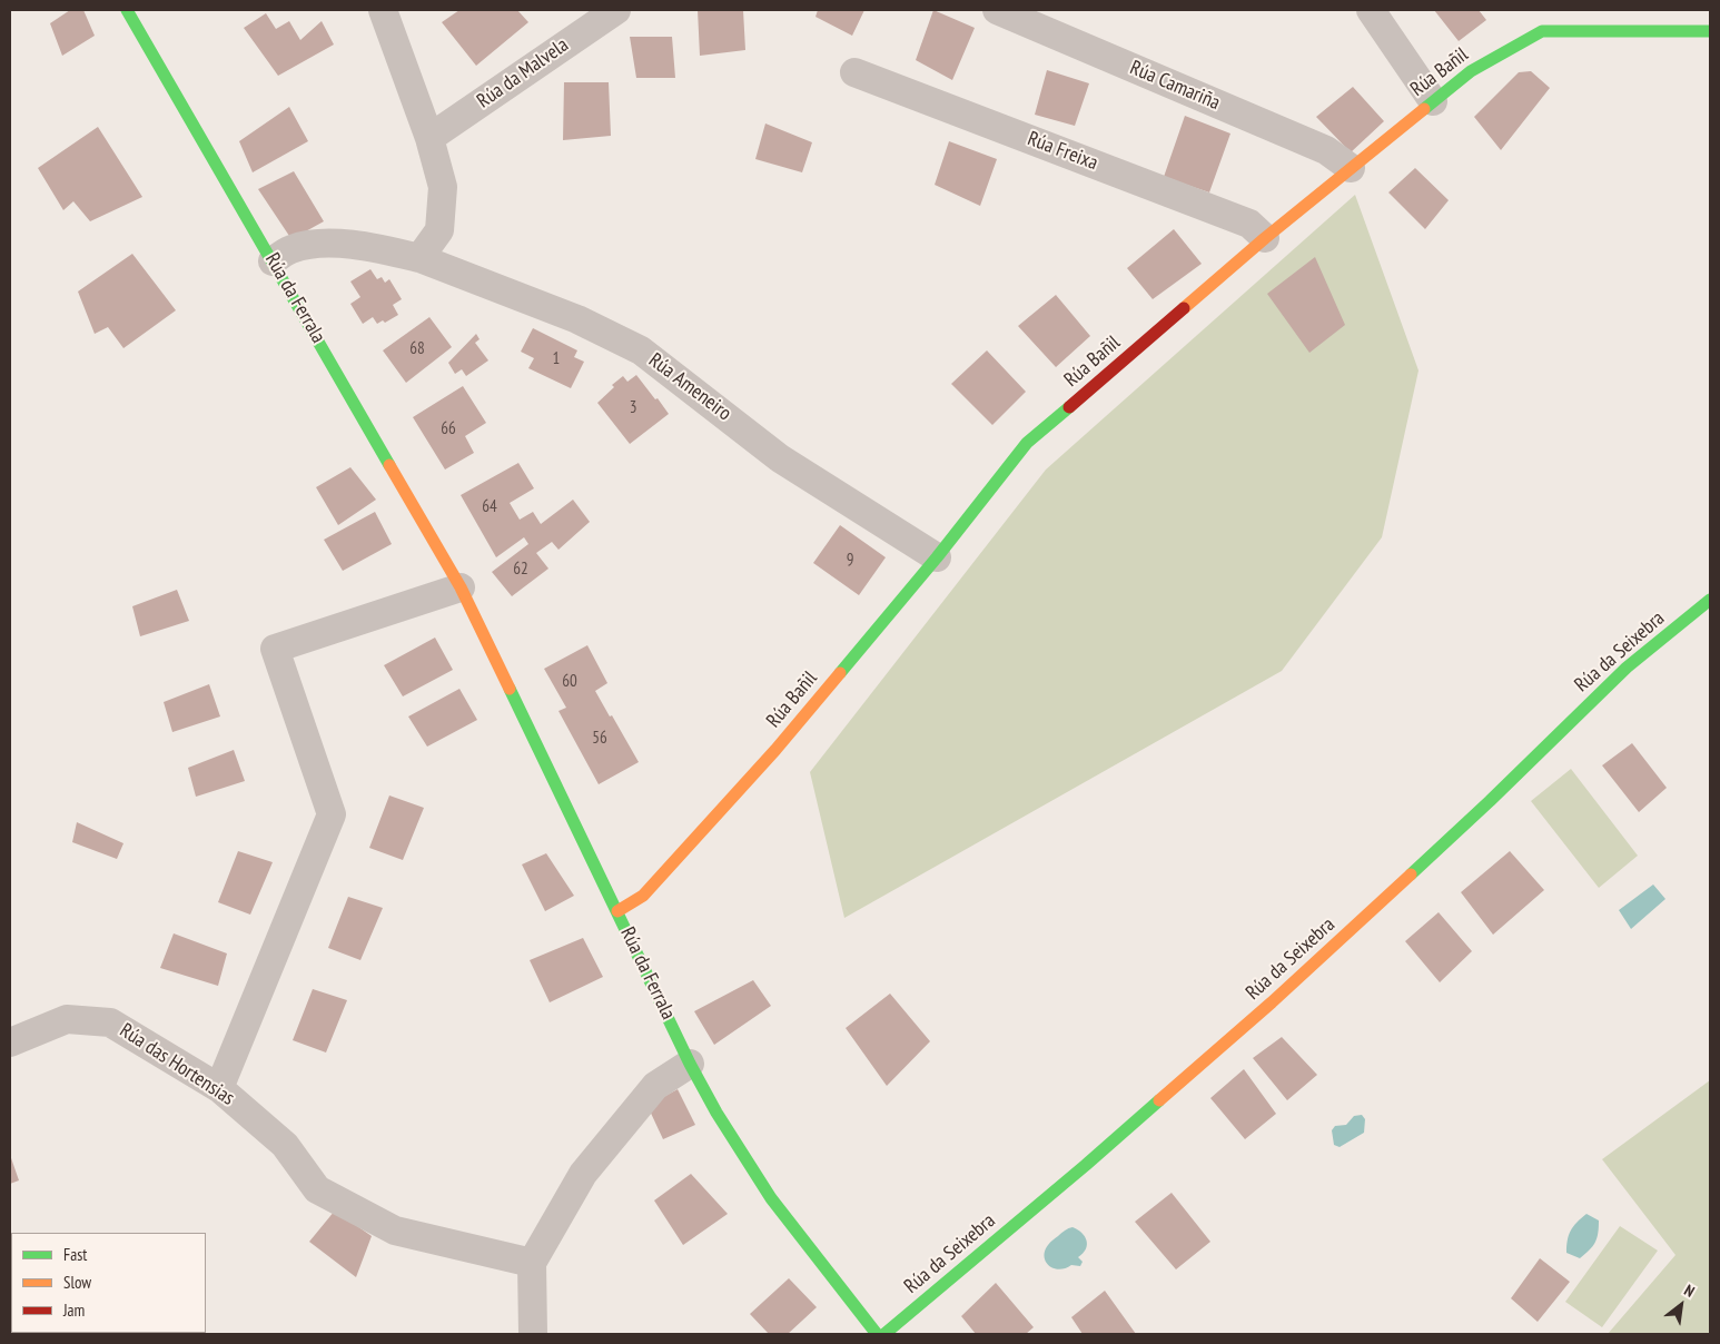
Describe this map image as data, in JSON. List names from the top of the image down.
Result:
{
  "streets": {
    "street": [
      "Rúa Bañil",
      "Rúa da Malvela",
      "Rúa Camariña",
      "Rúa Freixa",
      "Rúa da Ferrala",
      "Rúa Ameneiro",
      "Rúa da Seixebra",
      "Rúa das Hortensias"
    ]
  },
  "crossings": [
    ["Rúa Bañil", "Rúa Camariña"],
    ["Rúa Bañil", "Rúa Freixa"],
    ["Rúa Bañil", "Rúa da Ferrala"],
    ["Rúa Bañil", "Rúa Ameneiro"]
  ],
  "house_numbers": [
    "68",
    "1",
    "3",
    "66",
    "64",
    "9",
    "62",
    "60",
    "56"
  ],
  "legend": ["Fast", "Slow", "Jam"],
  "north": "top right"
}
